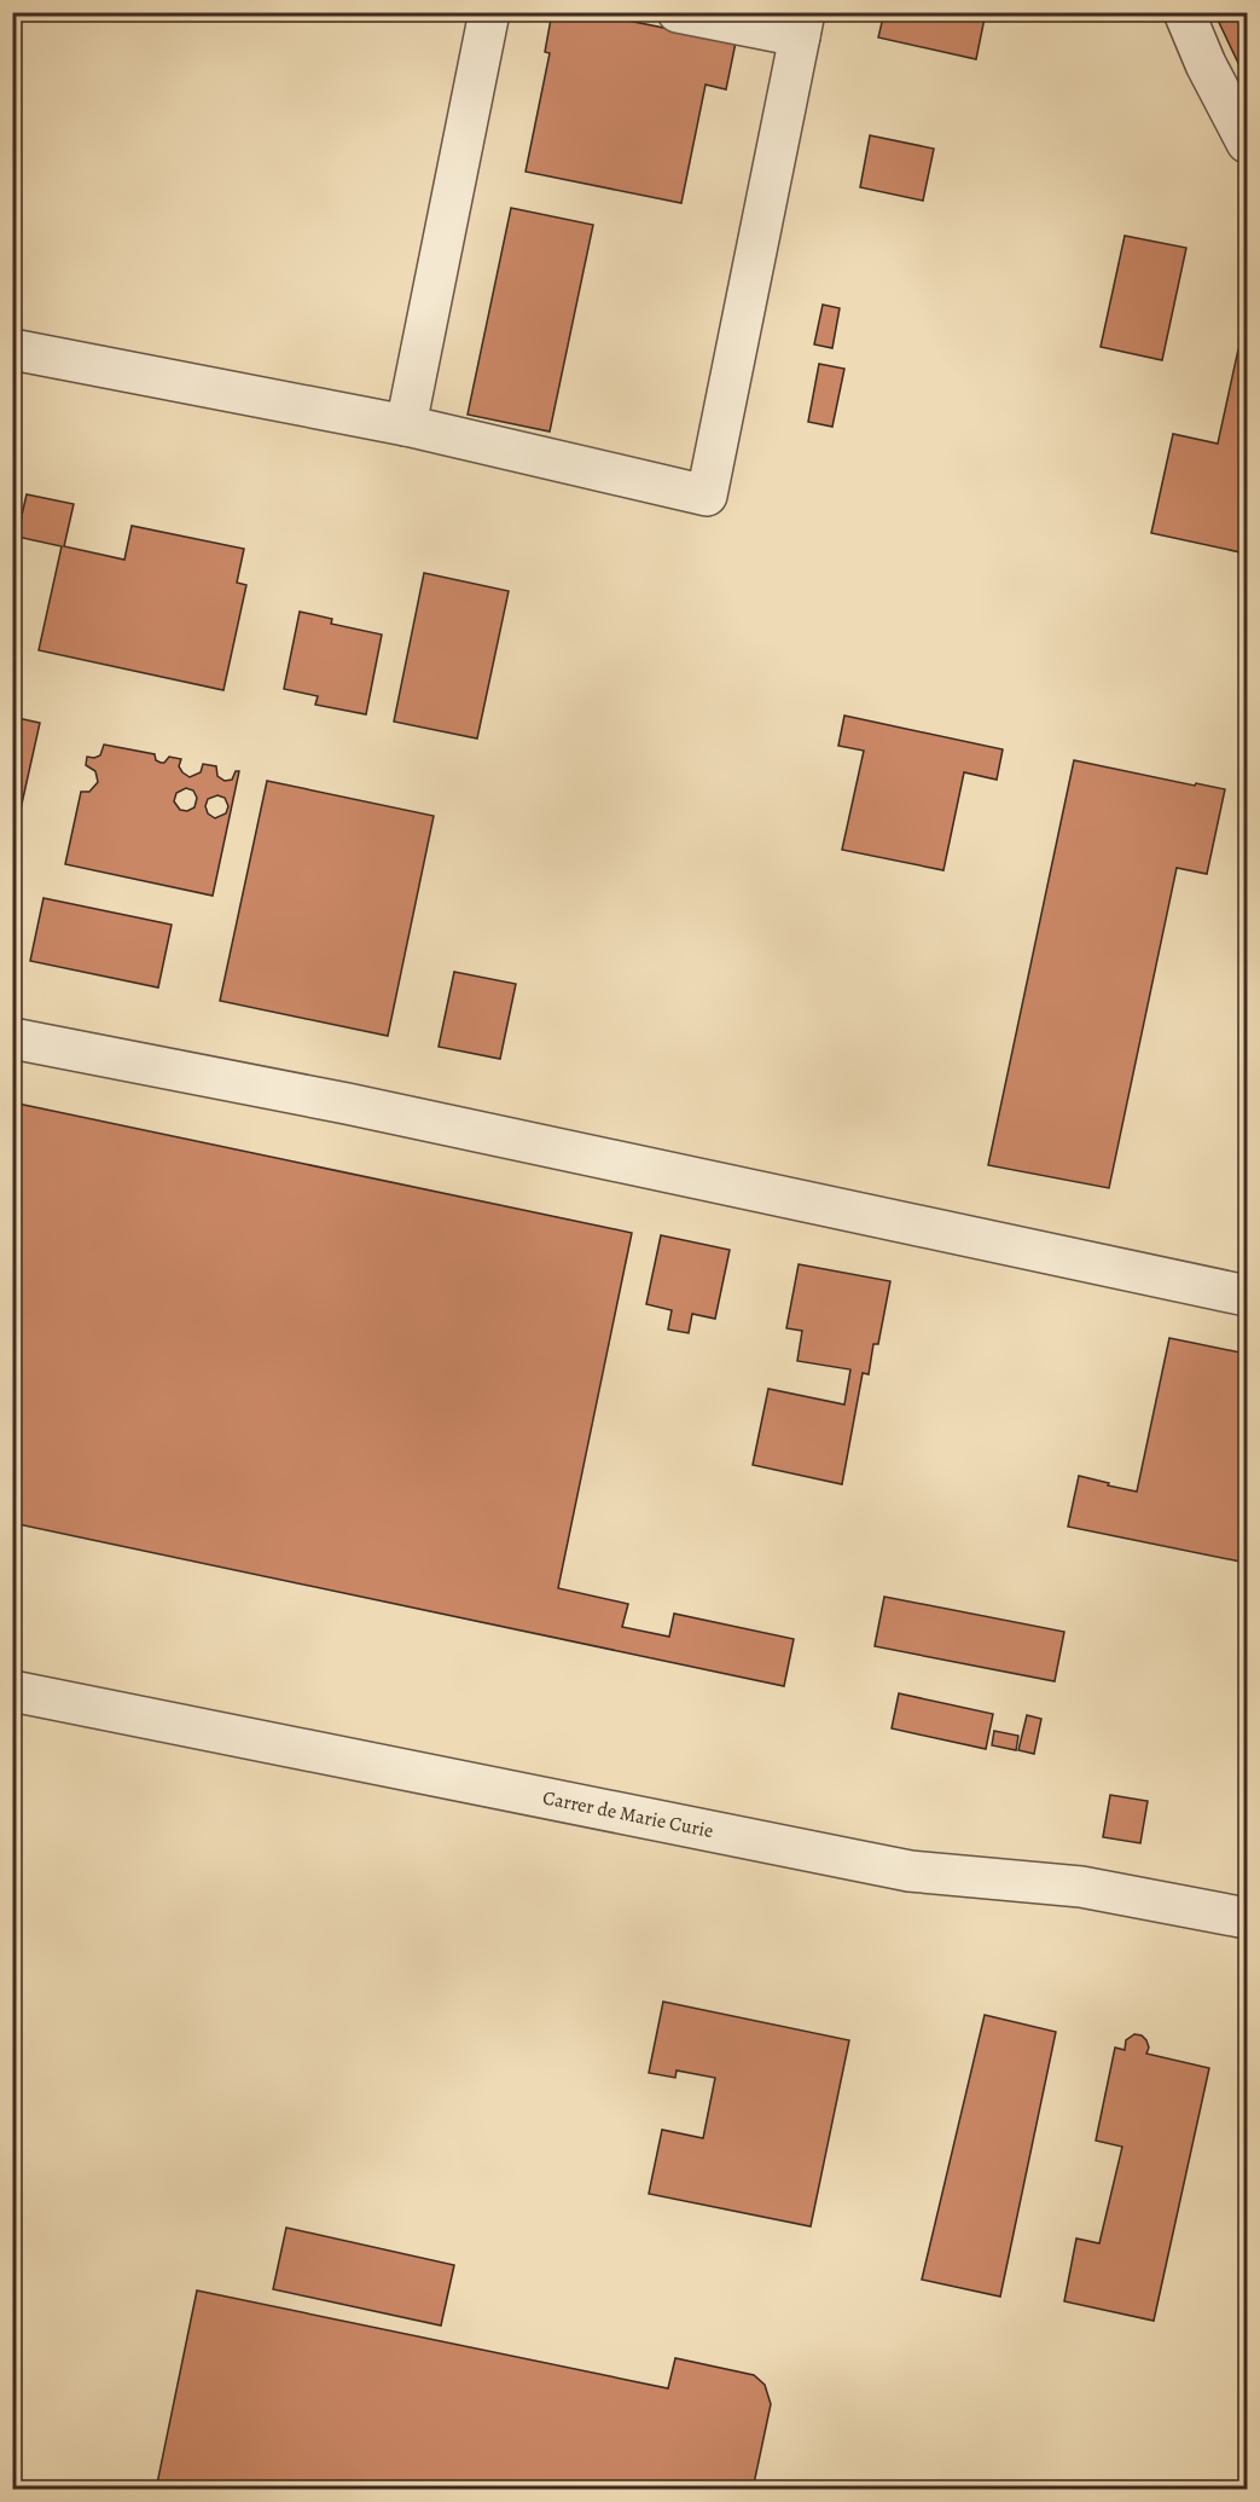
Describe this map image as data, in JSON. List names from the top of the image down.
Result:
{
  "streets": {
    "street": ["Carrer de Marie Curie"]
  }
}
